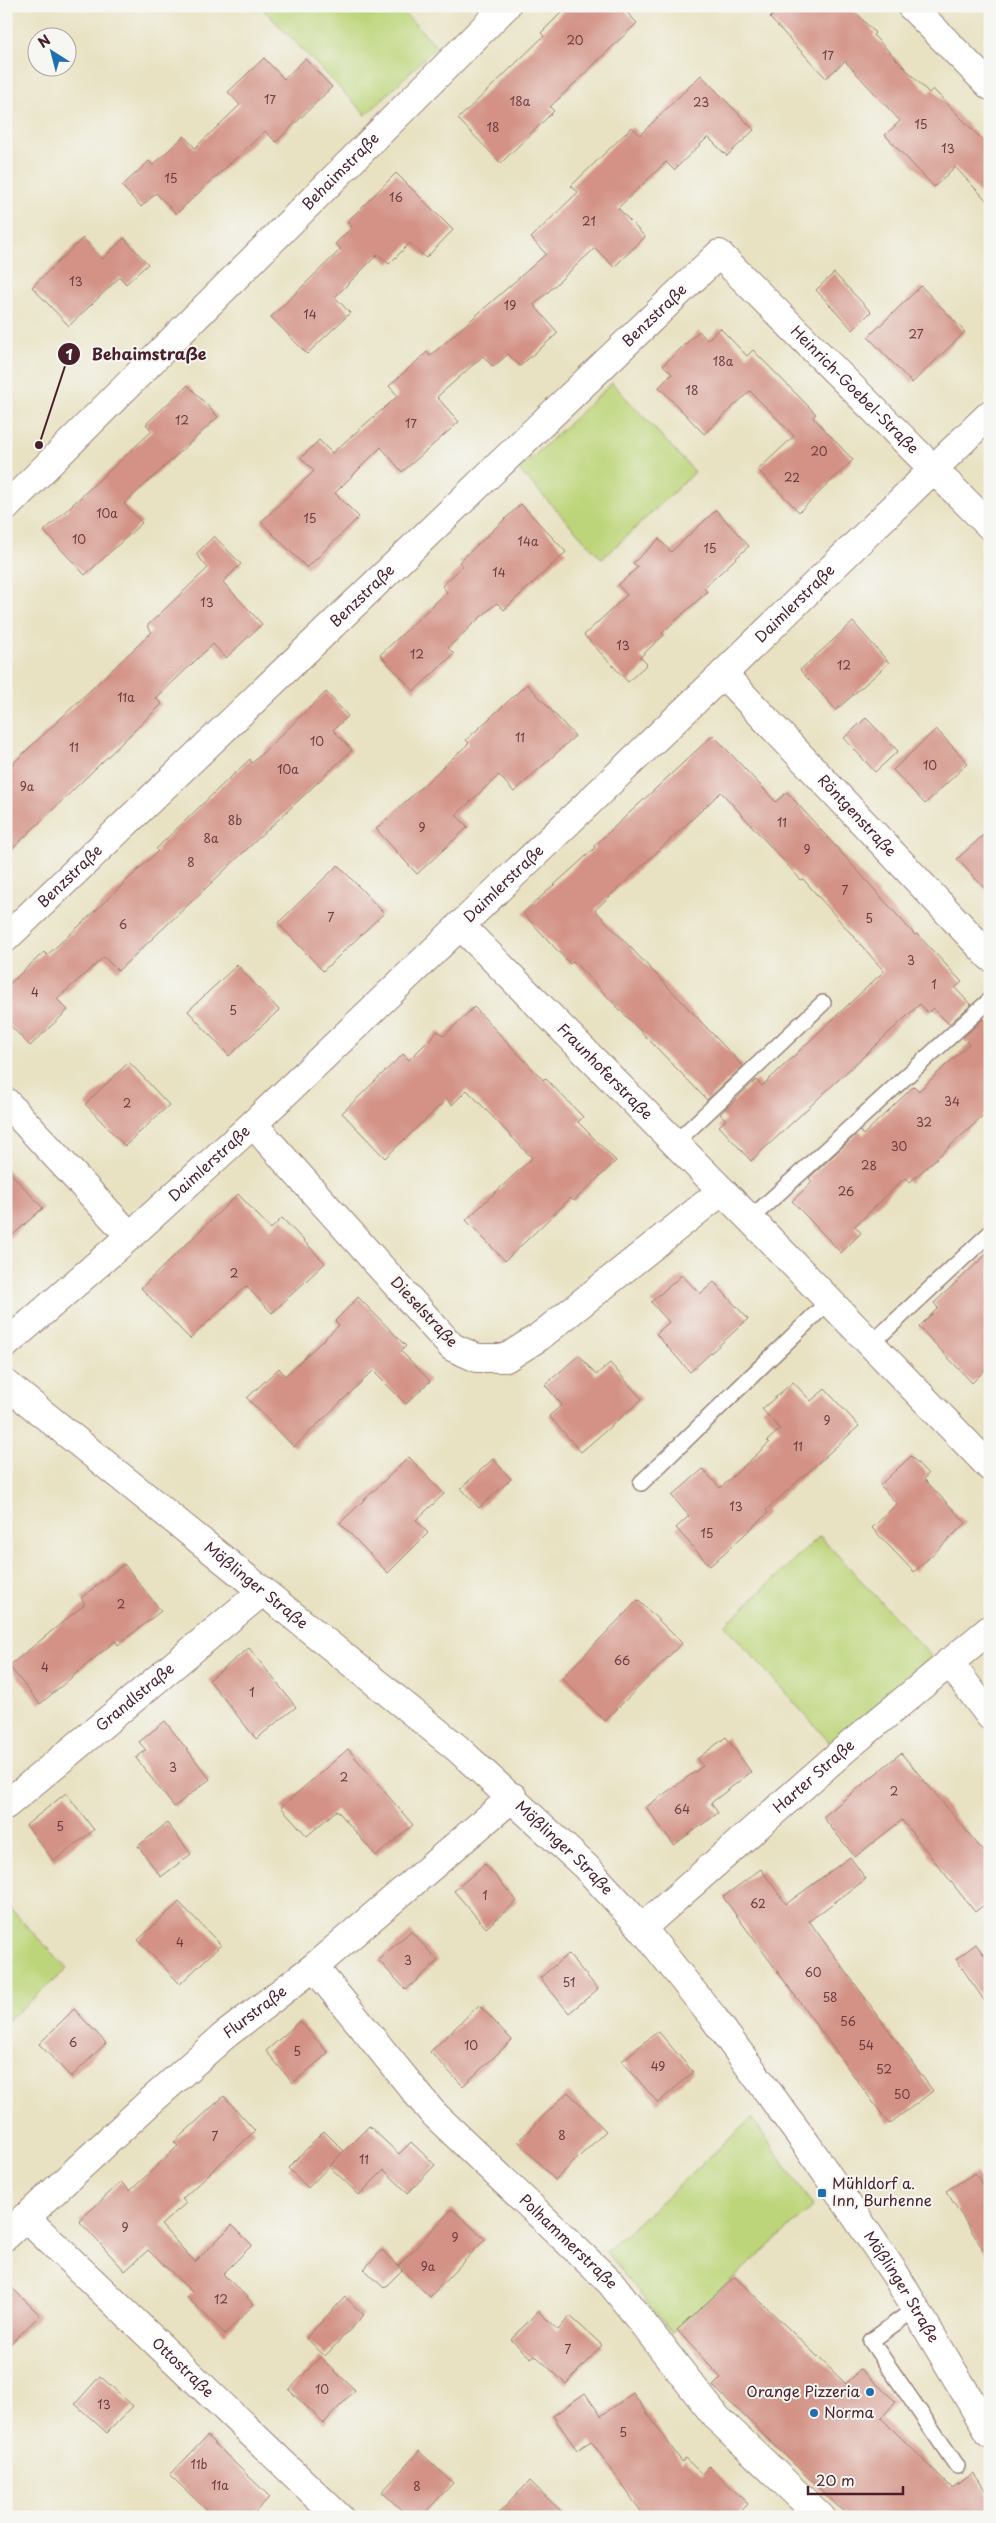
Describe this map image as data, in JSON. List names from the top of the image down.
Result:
{
  "streets": {
    "street": [
      "Behaimstraße",
      "Benzstraße",
      "Heinrich-Goebel-Straße",
      "Daimlerstraße",
      "Röntgenstraße",
      "Fraunhoferstraße",
      "Dieselstraße",
      "Mößlinger Straße",
      "Grandlstraße",
      "Harter Straße",
      "Flurstraße",
      "Polhammerstraße",
      "Ottostraße"
    ]
  },
  "crossings": [
    ["Benzstraße", "Heinrich-Goebel-Straße"],
    ["Heinrich-Goebel-Straße", "Daimlerstraße"],
    ["Daimlerstraße", "Röntgenstraße"],
    ["Daimlerstraße", "Fraunhoferstraße"],
    ["Daimlerstraße", "Dieselstraße"],
    ["Fraunhoferstraße", "Dieselstraße"],
    ["Mößlinger Straße", "Grandlstraße"],
    ["Mößlinger Straße", "Harter Straße"],
    ["Mößlinger Straße", "Flurstraße"],
    ["Flurstraße", "Polhammerstraße"],
    ["Flurstraße", "Ottostraße"]
  ],
  "places": {
    "other": ["Behaimstraße", "Orange Pizzeria", "Norma"],
    "transit": ["Mühldorf a. Inn, Burhenne"]
  },
  "house_numbers": [
    "20",
    "17",
    "17",
    "18a",
    "23",
    "15",
    "18",
    "13",
    "15",
    "16",
    "21",
    "13",
    "19",
    "14",
    "27",
    "18a",
    "18",
    "12",
    "17",
    "20",
    "22",
    "10a",
    "15",
    "10",
    "14a",
    "15",
    "14",
    "13",
    "13",
    "12",
    "12",
    "11a",
    "11",
    "10",
    "11",
    "10",
    "10a",
    "9a",
    "8b",
    "11",
    "9",
    "8a",
    "9",
    "8",
    "7",
    "7",
    "5",
    "6",
    "3",
    "1",
    "4",
    "5",
    "34",
    "2",
    "32",
    "30",
    "28",
    "26",
    "2",
    "9",
    "11",
    "13",
    "15",
    "2",
    "66",
    "4",
    "1",
    "3",
    "2",
    "2",
    "64",
    "5",
    "1",
    "62",
    "4",
    "3",
    "60",
    "51",
    "58",
    "56",
    "6",
    "10",
    "54",
    "5",
    "49",
    "52",
    "50",
    "8",
    "7",
    "11",
    "9",
    "9",
    "9a",
    "12",
    "7",
    "10",
    "13",
    "5",
    "11b",
    "11a",
    "8"
  ],
  "scale_bar": "20 m",
  "north": "top left"
}
